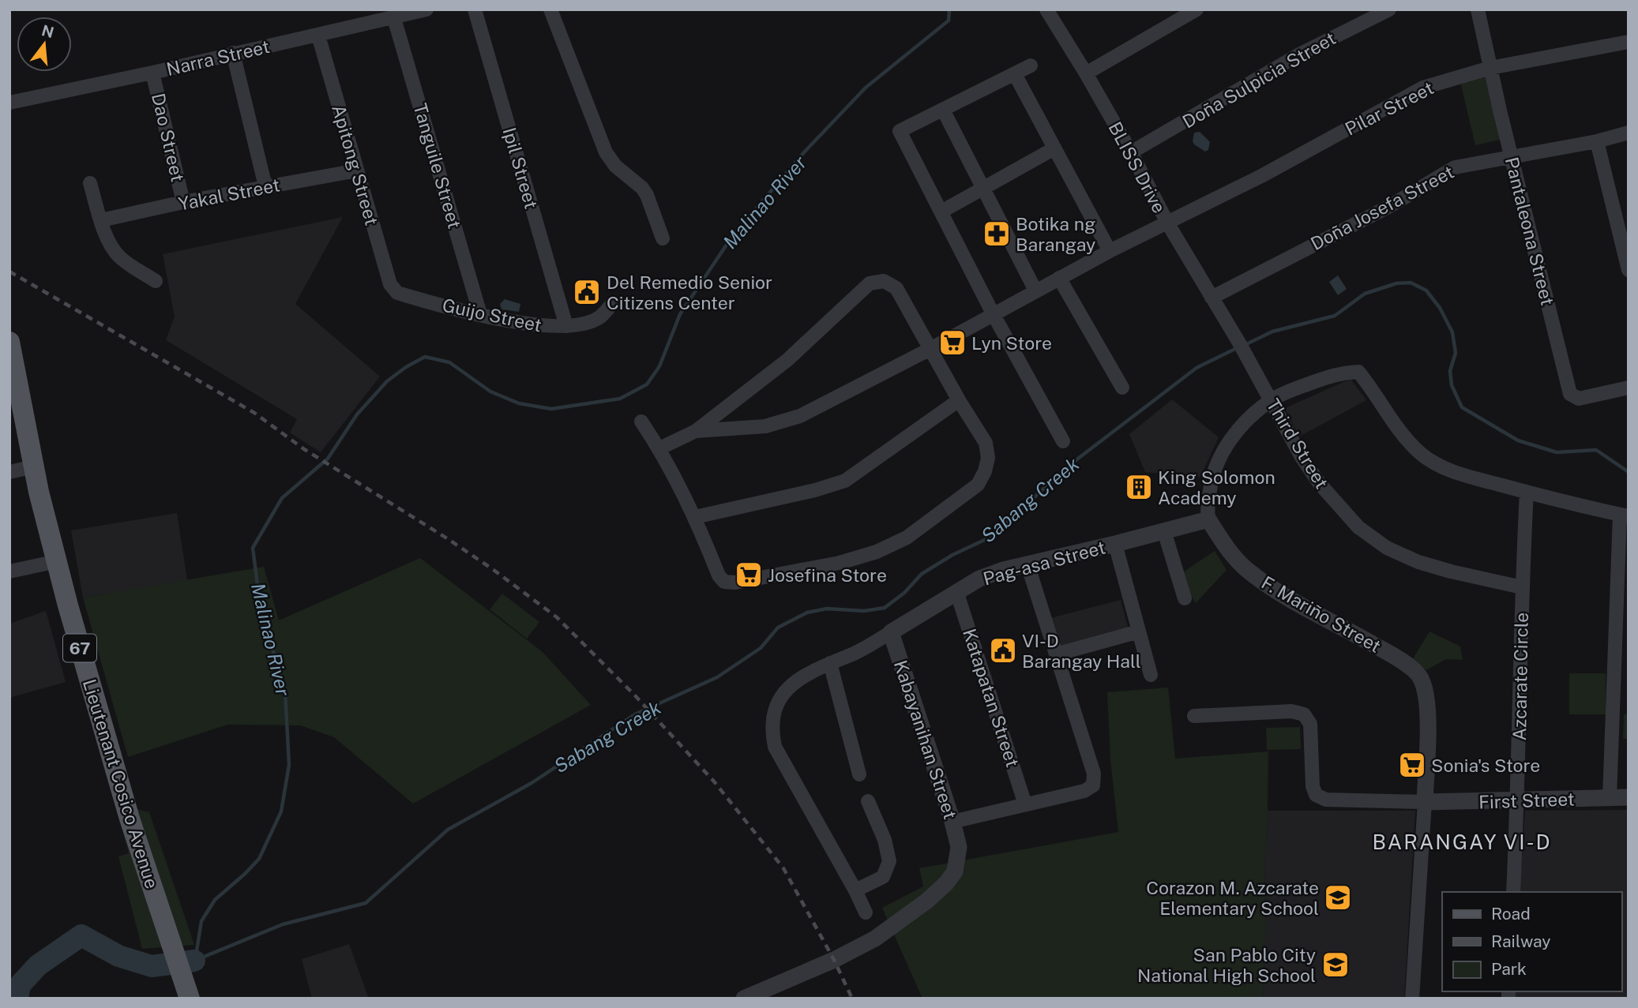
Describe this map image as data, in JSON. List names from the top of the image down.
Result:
{
  "streets": {
    "main road": ["67", "Lieutenant Cosico Avenue"],
    "street": [
      "Narra Street",
      "Doña Sulpicia Street",
      "Pilar Street",
      "Dao Street",
      "Apitong Street",
      "Tanguile Street",
      "BLISS Drive",
      "Ipil Street",
      "Yakal Street",
      "Doña Josefa Street",
      "Pantaleona Street",
      "Guijo Street",
      "Third Street",
      "Pag-asa Street",
      "F. Mariño Street",
      "Azcarate Circle",
      "Katapatan Street",
      "Kabayanihan Street",
      "First Street"
    ]
  },
  "crossings": [
    ["Narra Street", "Dao Street"],
    ["Narra Street", "Apitong Street"],
    ["Narra Street", "Tanguile Street"],
    ["Doña Sulpicia Street", "BLISS Drive"],
    ["Pilar Street", "BLISS Drive"],
    ["Pilar Street", "Pantaleona Street"],
    ["Dao Street", "Yakal Street"],
    ["Apitong Street", "Yakal Street"],
    ["Apitong Street", "Guijo Street"],
    ["Tanguile Street", "Guijo Street"],
    ["BLISS Drive", "Doña Josefa Street"],
    ["BLISS Drive", "Third Street"],
    ["Ipil Street", "Guijo Street"],
    ["Doña Josefa Street", "Pantaleona Street"],
    ["Third Street", "Azcarate Circle"],
    ["Pag-asa Street", "F. Mariño Street"],
    ["Pag-asa Street", "Katapatan Street"],
    ["Pag-asa Street", "Kabayanihan Street"],
    ["F. Mariño Street", "First Street"],
    ["Azcarate Circle", "First Street"]
  ],
  "districts": ["BARANGAY VI-D"],
  "water": ["Malinao River", "Sabang Creek"],
  "places": {
    "pharmacy": ["Botika ng Barangay"],
    "public building": ["Del Remedio Senior Citizens Center", "VI-D Barangay Hall"],
    "supermarket": ["Lyn Store", "Josefina Store", "Sonia's Store"],
    "building": ["King Solomon Academy"],
    "school or university": ["Corazon M. Azcarate Elementary School", "San Pablo City National High School"]
  },
  "legend": ["Road", "Railway", "Park"],
  "north": "top"
}
